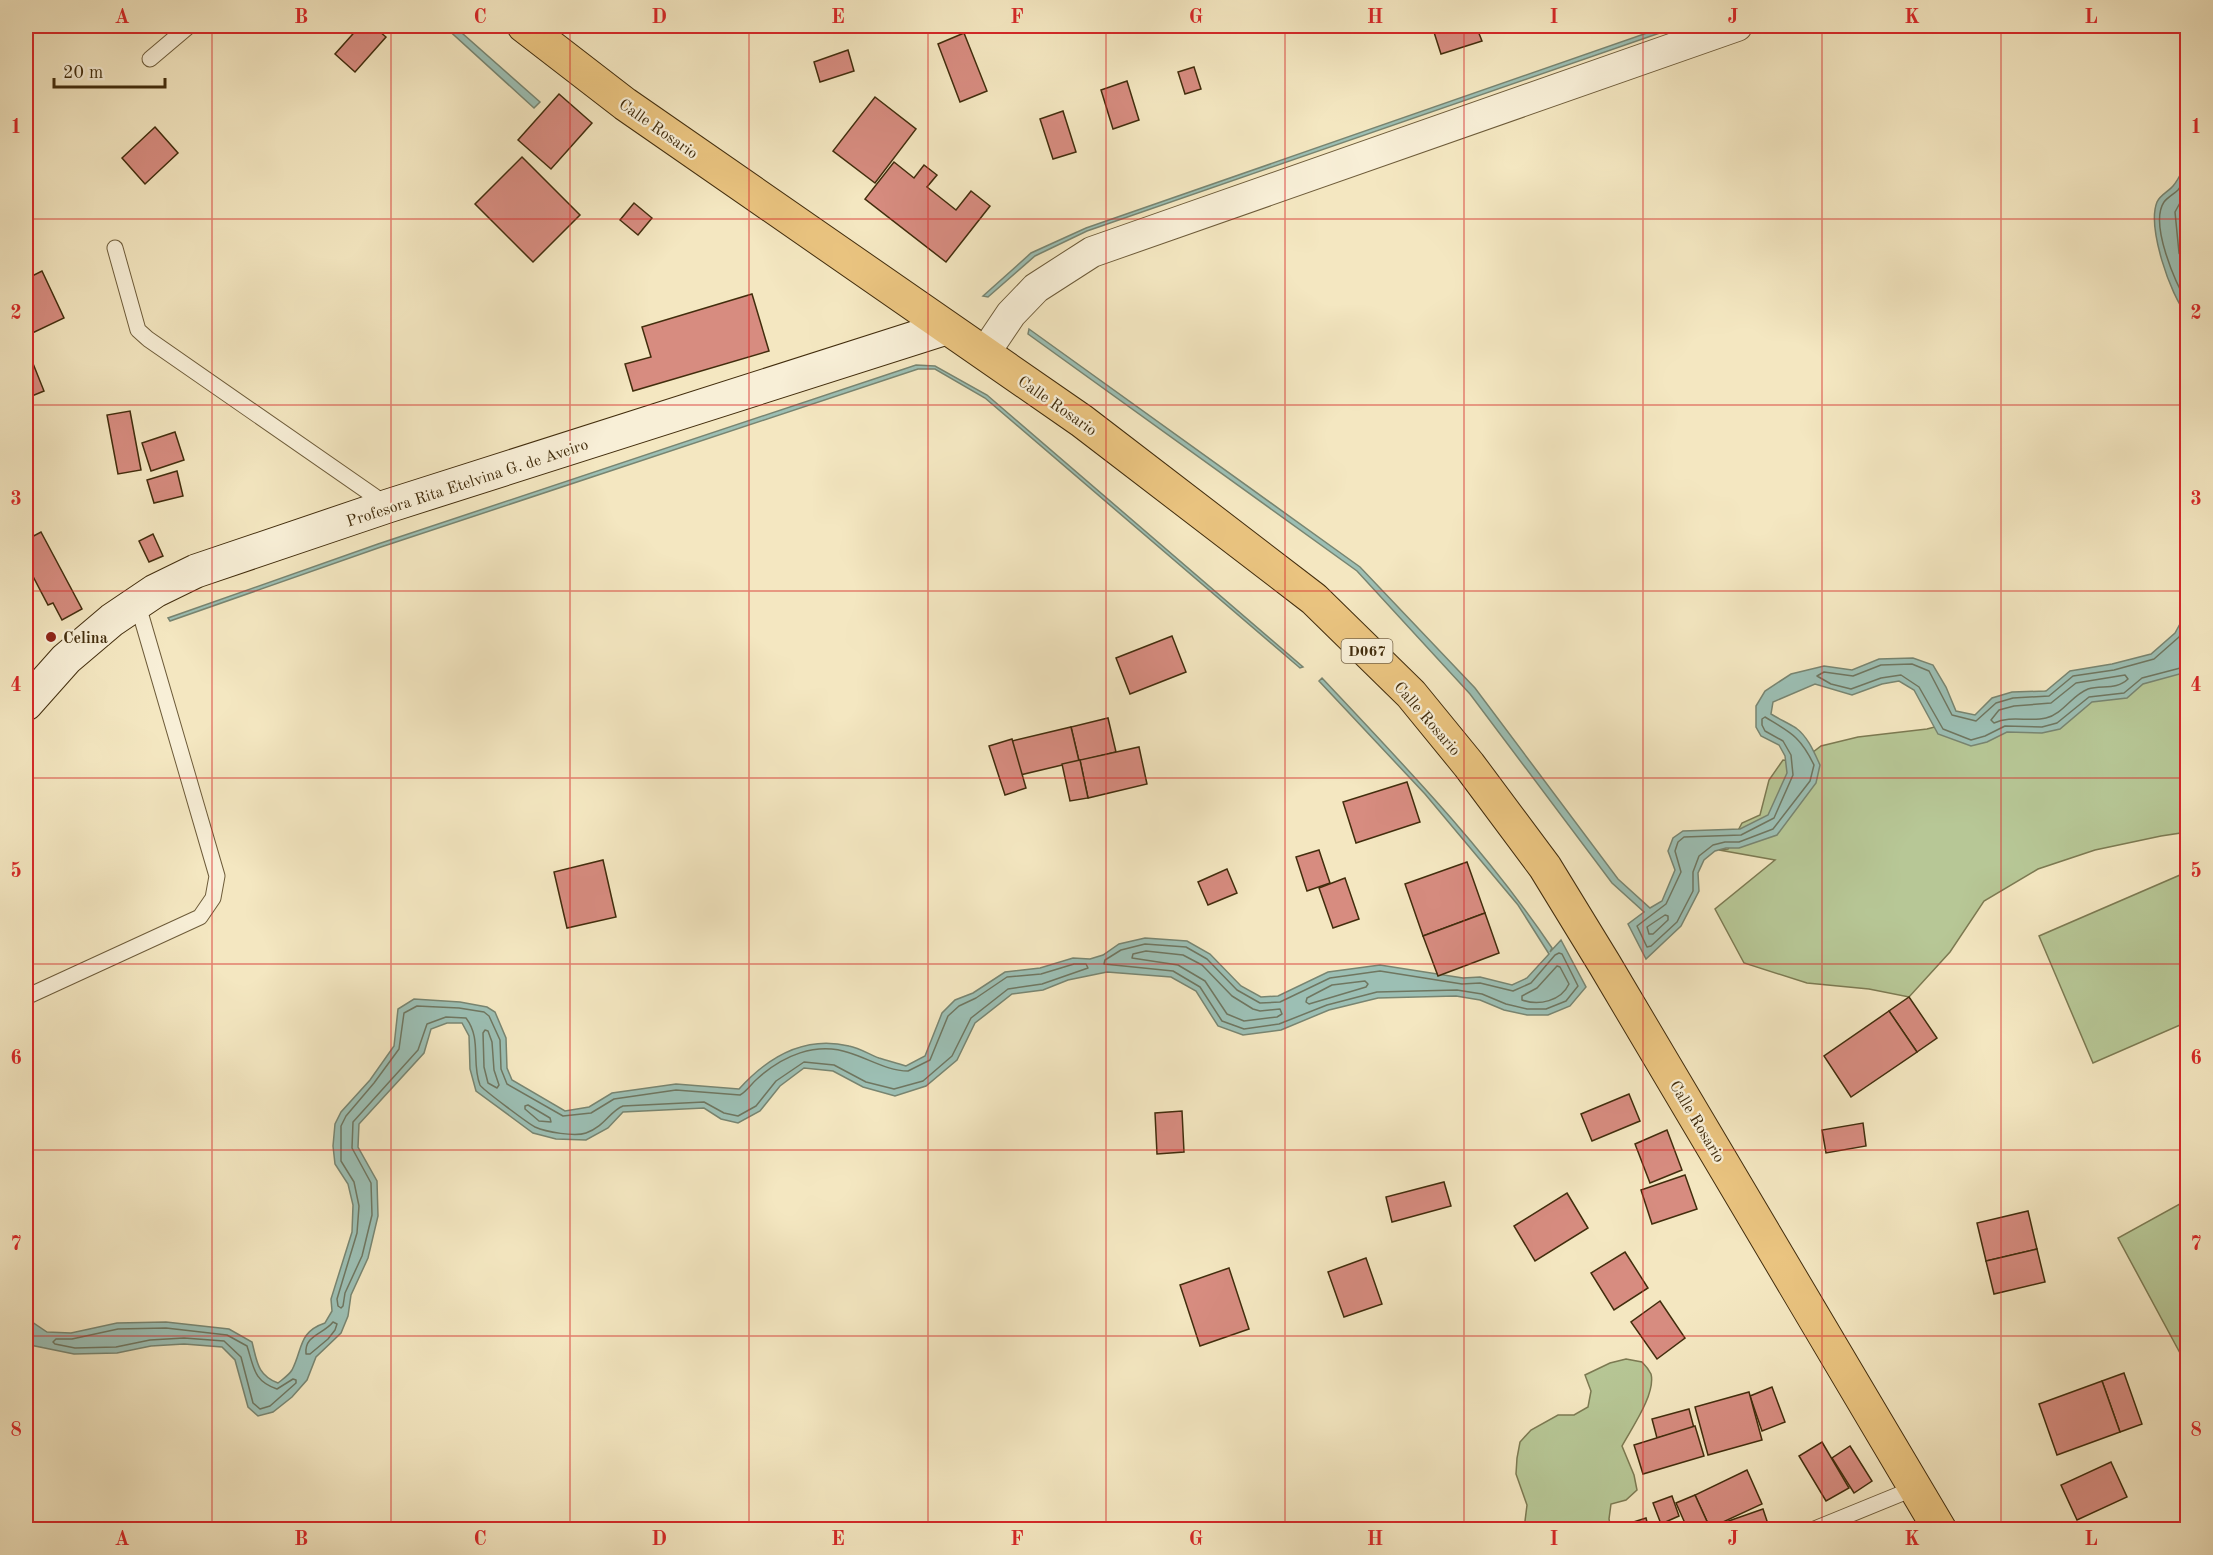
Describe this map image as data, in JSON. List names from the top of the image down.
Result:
{
  "streets": {
    "main road": ["Calle Rosario", "D067"],
    "street": ["Profesora Rita Etelvina G. de Aveiro"]
  },
  "crossings": [
    ["Calle Rosario", "Profesora Rita Etelvina G. de Aveiro"]
  ],
  "places": ["Celina"],
  "scale_bar": "20 m",
  "grid": {
    "columns": [
      "A",
      "B",
      "C",
      "D",
      "E",
      "F",
      "G",
      "H",
      "I",
      "J",
      "K",
      "L"
    ],
    "rows": [
      "1",
      "2",
      "3",
      "4",
      "5",
      "6",
      "7",
      "8"
    ]
  }
}
